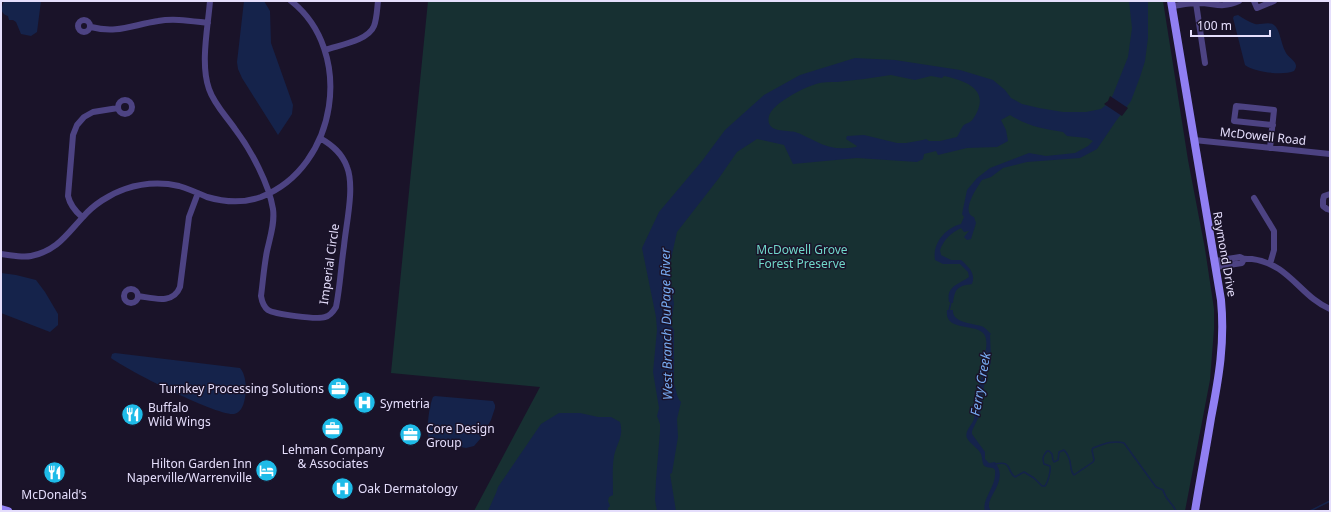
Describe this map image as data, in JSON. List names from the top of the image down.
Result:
{
  "streets": {
    "street": ["McDowell Road", "Raymond Drive", "Imperial Circle"]
  },
  "crossings": [
    ["McDowell Road", "Raymond Drive"]
  ],
  "water": ["West Branch DuPage River", "Ferry Creek"],
  "parks": ["McDowell Grove Forest Preserve"],
  "places": {
    "office": ["Turnkey Processing Solutions", "Lehman Company & Associates", "Core Design Group"],
    "hospital": ["Symetria", "Oak Dermatology"],
    "restaurant": ["Buffalo Wild Wings", "McDonald's"],
    "hotel": ["Hilton Garden Inn Naperville/Warrenville"]
  },
  "scale_bar": "100 m"
}
